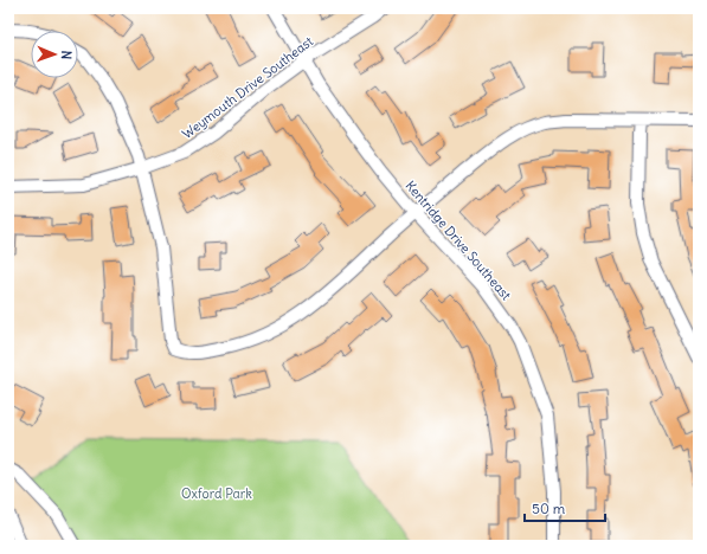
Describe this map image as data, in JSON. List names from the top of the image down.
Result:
{
  "streets": {
    "street": ["Weymouth Drive Southeast", "Kentridge Drive Southeast"]
  },
  "crossings": [
    ["Weymouth Drive Southeast", "Kentridge Drive Southeast"]
  ],
  "parks": ["Oxford Park"],
  "scale_bar": "50 m",
  "north": "right"
}
